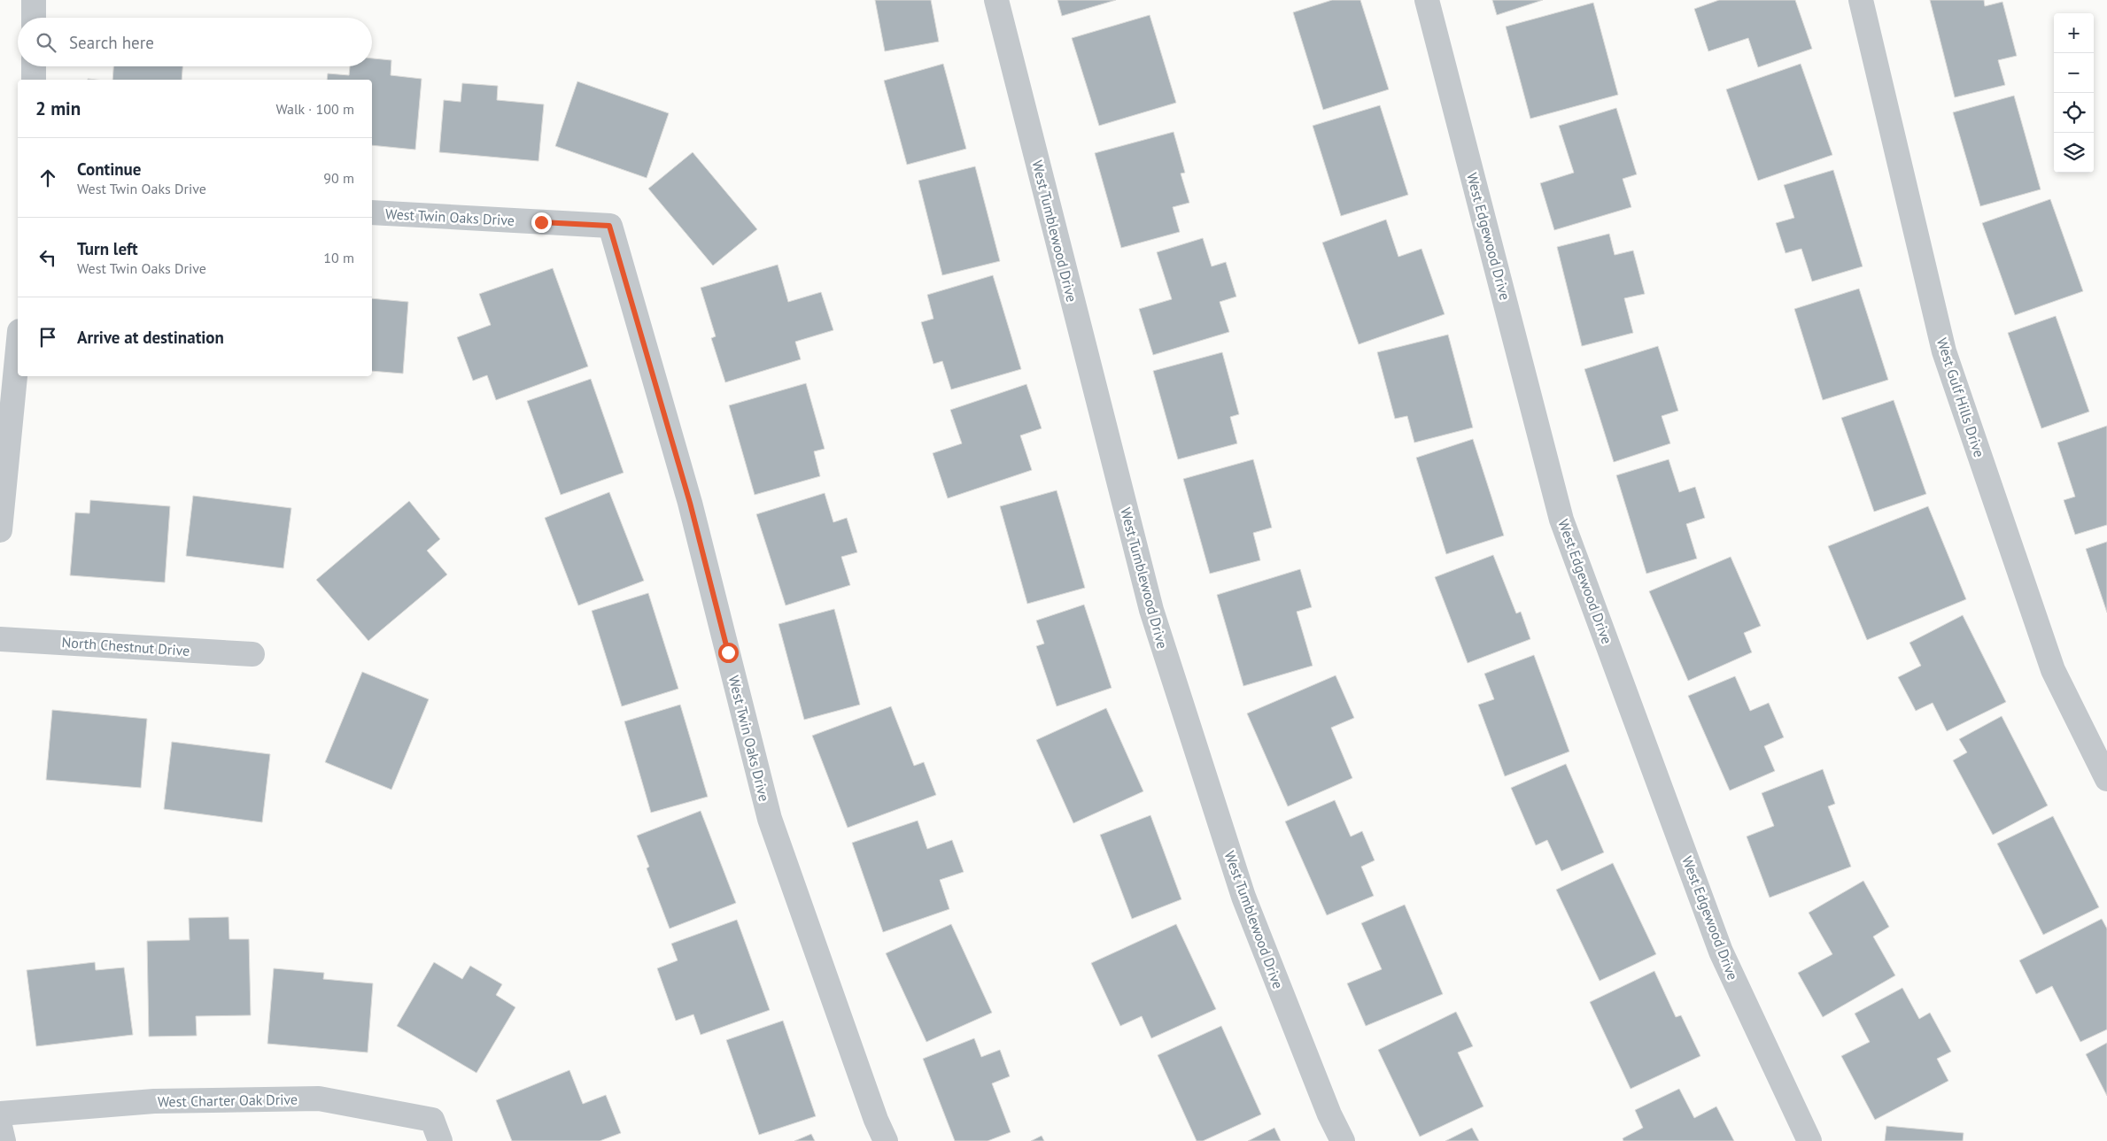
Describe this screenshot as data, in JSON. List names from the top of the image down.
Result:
{
  "streets": {
    "street": [
      "West Twin Oaks Drive",
      "West Tumblewood Drive",
      "West Edgewood Drive",
      "West Gulf Hills Drive",
      "North Chestnut Drive",
      "West Charter Oak Drive"
    ]
  },
  "page": {
    "map_buttons": ["+", "−"],
    "search": "Search here",
    "heading": ["2 min", "Walk · 100 m"],
    "list": [
      ["Continue", "West Twin Oaks Drive", "90 m"],
      ["Turn left", "West Twin Oaks Drive", "10 m"],
      "Arrive at destination"
    ]
  }
}
